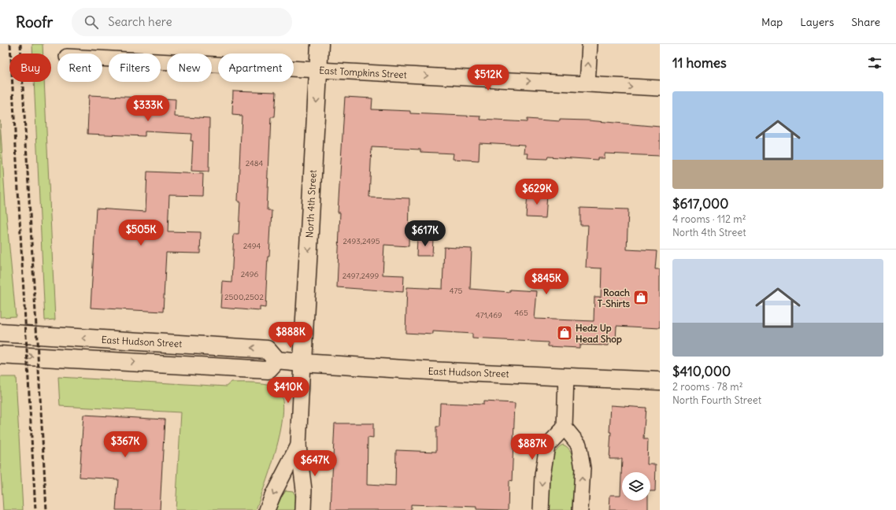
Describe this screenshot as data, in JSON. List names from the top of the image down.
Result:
{
  "streets": {
    "main road": ["North 4th Street", "East Hudson Street"],
    "street": ["East Tompkins Street"]
  },
  "crossings": [
    ["East Tompkins Street", "North 4th Street"],
    ["North 4th Street", "East Hudson Street"]
  ],
  "one_way": ["East Tompkins Street", "North 4th Street"],
  "places": {
    "shop": ["Roach T-Shirts", "Hedz Up Head Shop"]
  },
  "house_numbers": [
    "2484",
    "2493,2495",
    "2494",
    "2496",
    "2497,2499",
    "475",
    "2500,2502",
    "465",
    "471,469"
  ],
  "page": {
    "header": "Roofr",
    "search": "Search here",
    "nav": ["Map", "Layers", "Share"],
    "heading": "11 homes",
    "chip": [
      "Buy",
      "Rent",
      "Filters",
      "New",
      "Apartment"
    ],
    "price": [
      "$512K",
      "$333K",
      "$629K",
      "$505K",
      "$617K",
      "$845K",
      "$888K",
      "$410K",
      "$367K",
      "$887K",
      "$647K"
    ],
    "list": [
      {
        "name": "$617,000",
        "note": "4 rooms · 112 m² · North 4th Street"
      },
      {
        "name": "$410,000",
        "note": "2 rooms · 78 m² · North Fourth Street"
      }
    ]
  }
}
